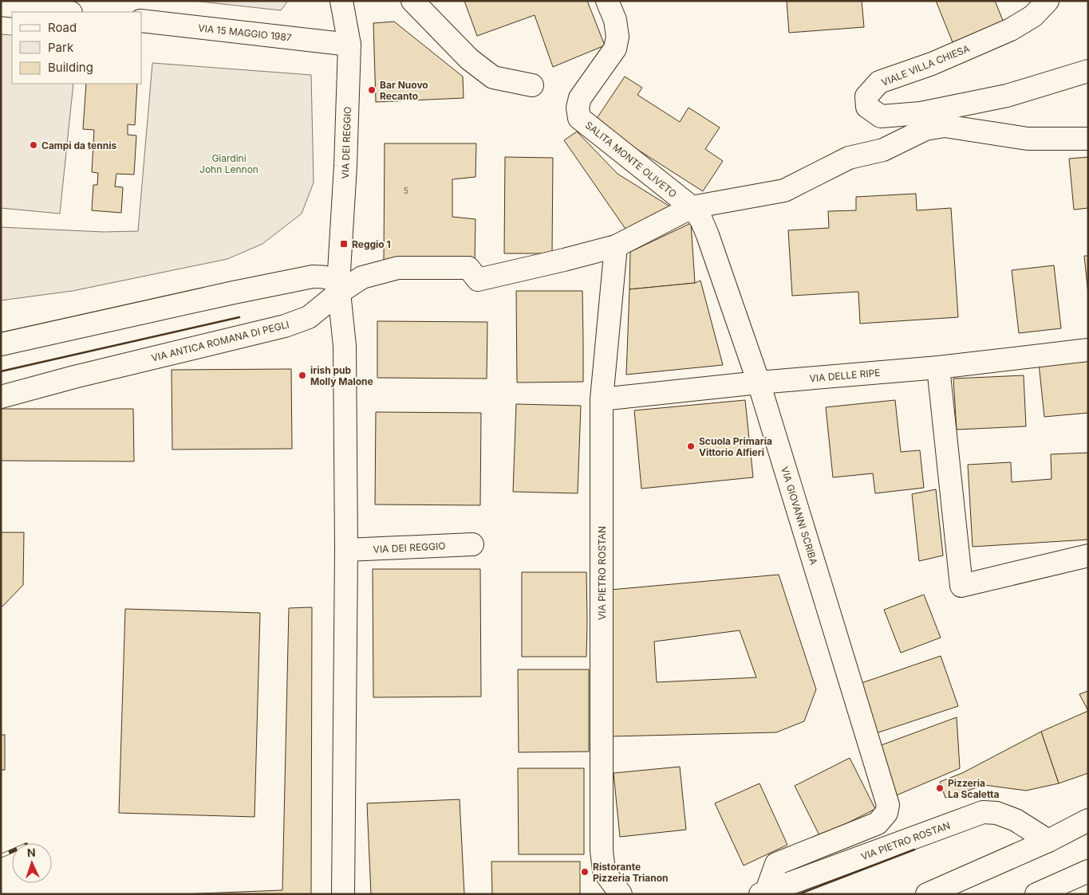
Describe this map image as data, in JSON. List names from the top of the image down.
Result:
{
  "streets": {
    "main road": [
      "VIA 15 MAGGIO 1987",
      "VIALE VILLA CHIESA",
      "VIA DEI REGGIO",
      "SALITA MONTE OLIVETO",
      "VIA ANTICA ROMANA DI PEGLI",
      "VIA DELLE RIPE",
      "VIA GIOVANNI SCRIBA",
      "VIA PIETRO ROSTAN"
    ]
  },
  "crossings": [
    ["VIA 15 MAGGIO 1987", "VIA DEI REGGIO"],
    ["VIA DEI REGGIO", "VIA ANTICA ROMANA DI PEGLI"],
    ["SALITA MONTE OLIVETO", "VIA ANTICA ROMANA DI PEGLI"],
    ["SALITA MONTE OLIVETO", "VIA GIOVANNI SCRIBA"],
    ["VIA ANTICA ROMANA DI PEGLI", "VIA GIOVANNI SCRIBA"],
    ["VIA ANTICA ROMANA DI PEGLI", "VIA PIETRO ROSTAN"],
    ["VIA DELLE RIPE", "VIA GIOVANNI SCRIBA"],
    ["VIA DELLE RIPE", "VIA PIETRO ROSTAN"],
    ["VIA GIOVANNI SCRIBA", "VIA PIETRO ROSTAN"]
  ],
  "parks": ["Giardini John Lennon"],
  "places": {
    "other": [
      "Bar Nuovo Recanto",
      "Campi da tennis",
      "irish pub Molly Malone",
      "Scuola Primaria Vittorio Alfieri",
      "Pizzeria La Scaletta",
      "Ristorante Pizzeria Trianon"
    ],
    "transit": ["Reggio 1"]
  },
  "house_numbers": ["5"],
  "legend": ["Road", "Park", "Building"],
  "north": "top"
}
